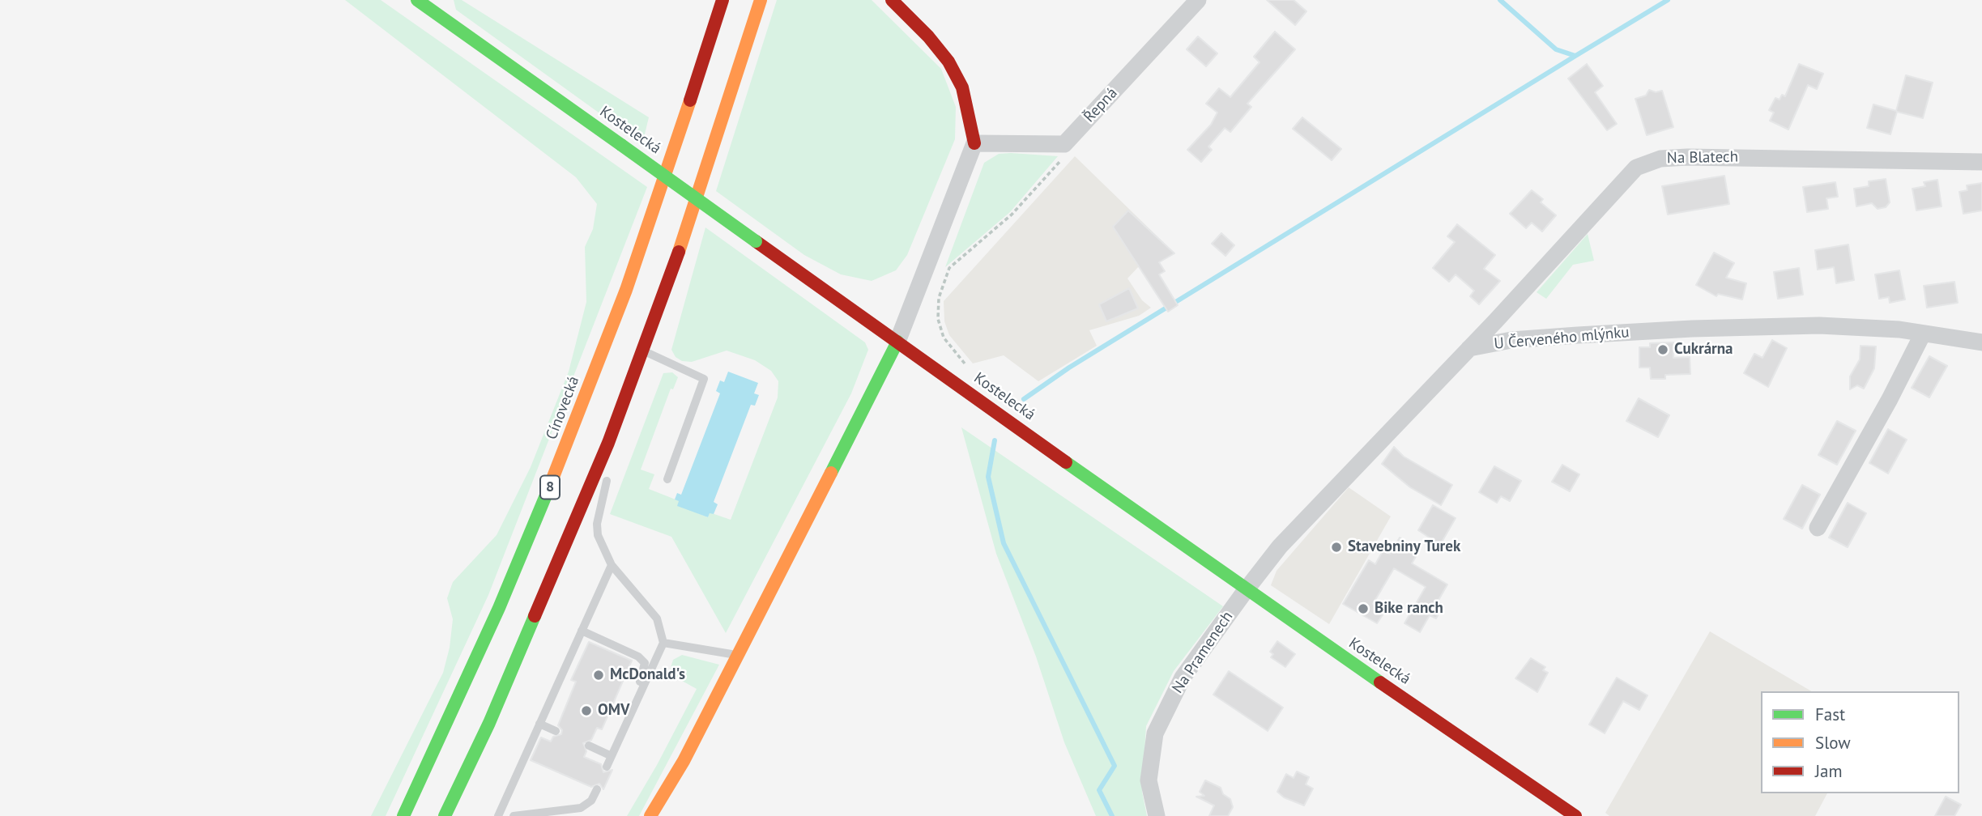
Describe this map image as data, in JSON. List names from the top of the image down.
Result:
{
  "streets": {
    "main road": ["Kostelecká", "Cínovecká", "8"],
    "street": [
      "Řepná",
      "Na Blatech",
      "U Červeného mlýnku",
      "Na Pramenech"
    ]
  },
  "crossings": [
    ["Kostelecká", "Na Pramenech"],
    ["Na Blatech", "U Červeného mlýnku"]
  ],
  "places": [
    "Cukrárna",
    "Stavebniny Turek",
    "Bike ranch",
    "McDonald's",
    "OMV"
  ],
  "legend": ["Fast", "Slow", "Jam"]
}
